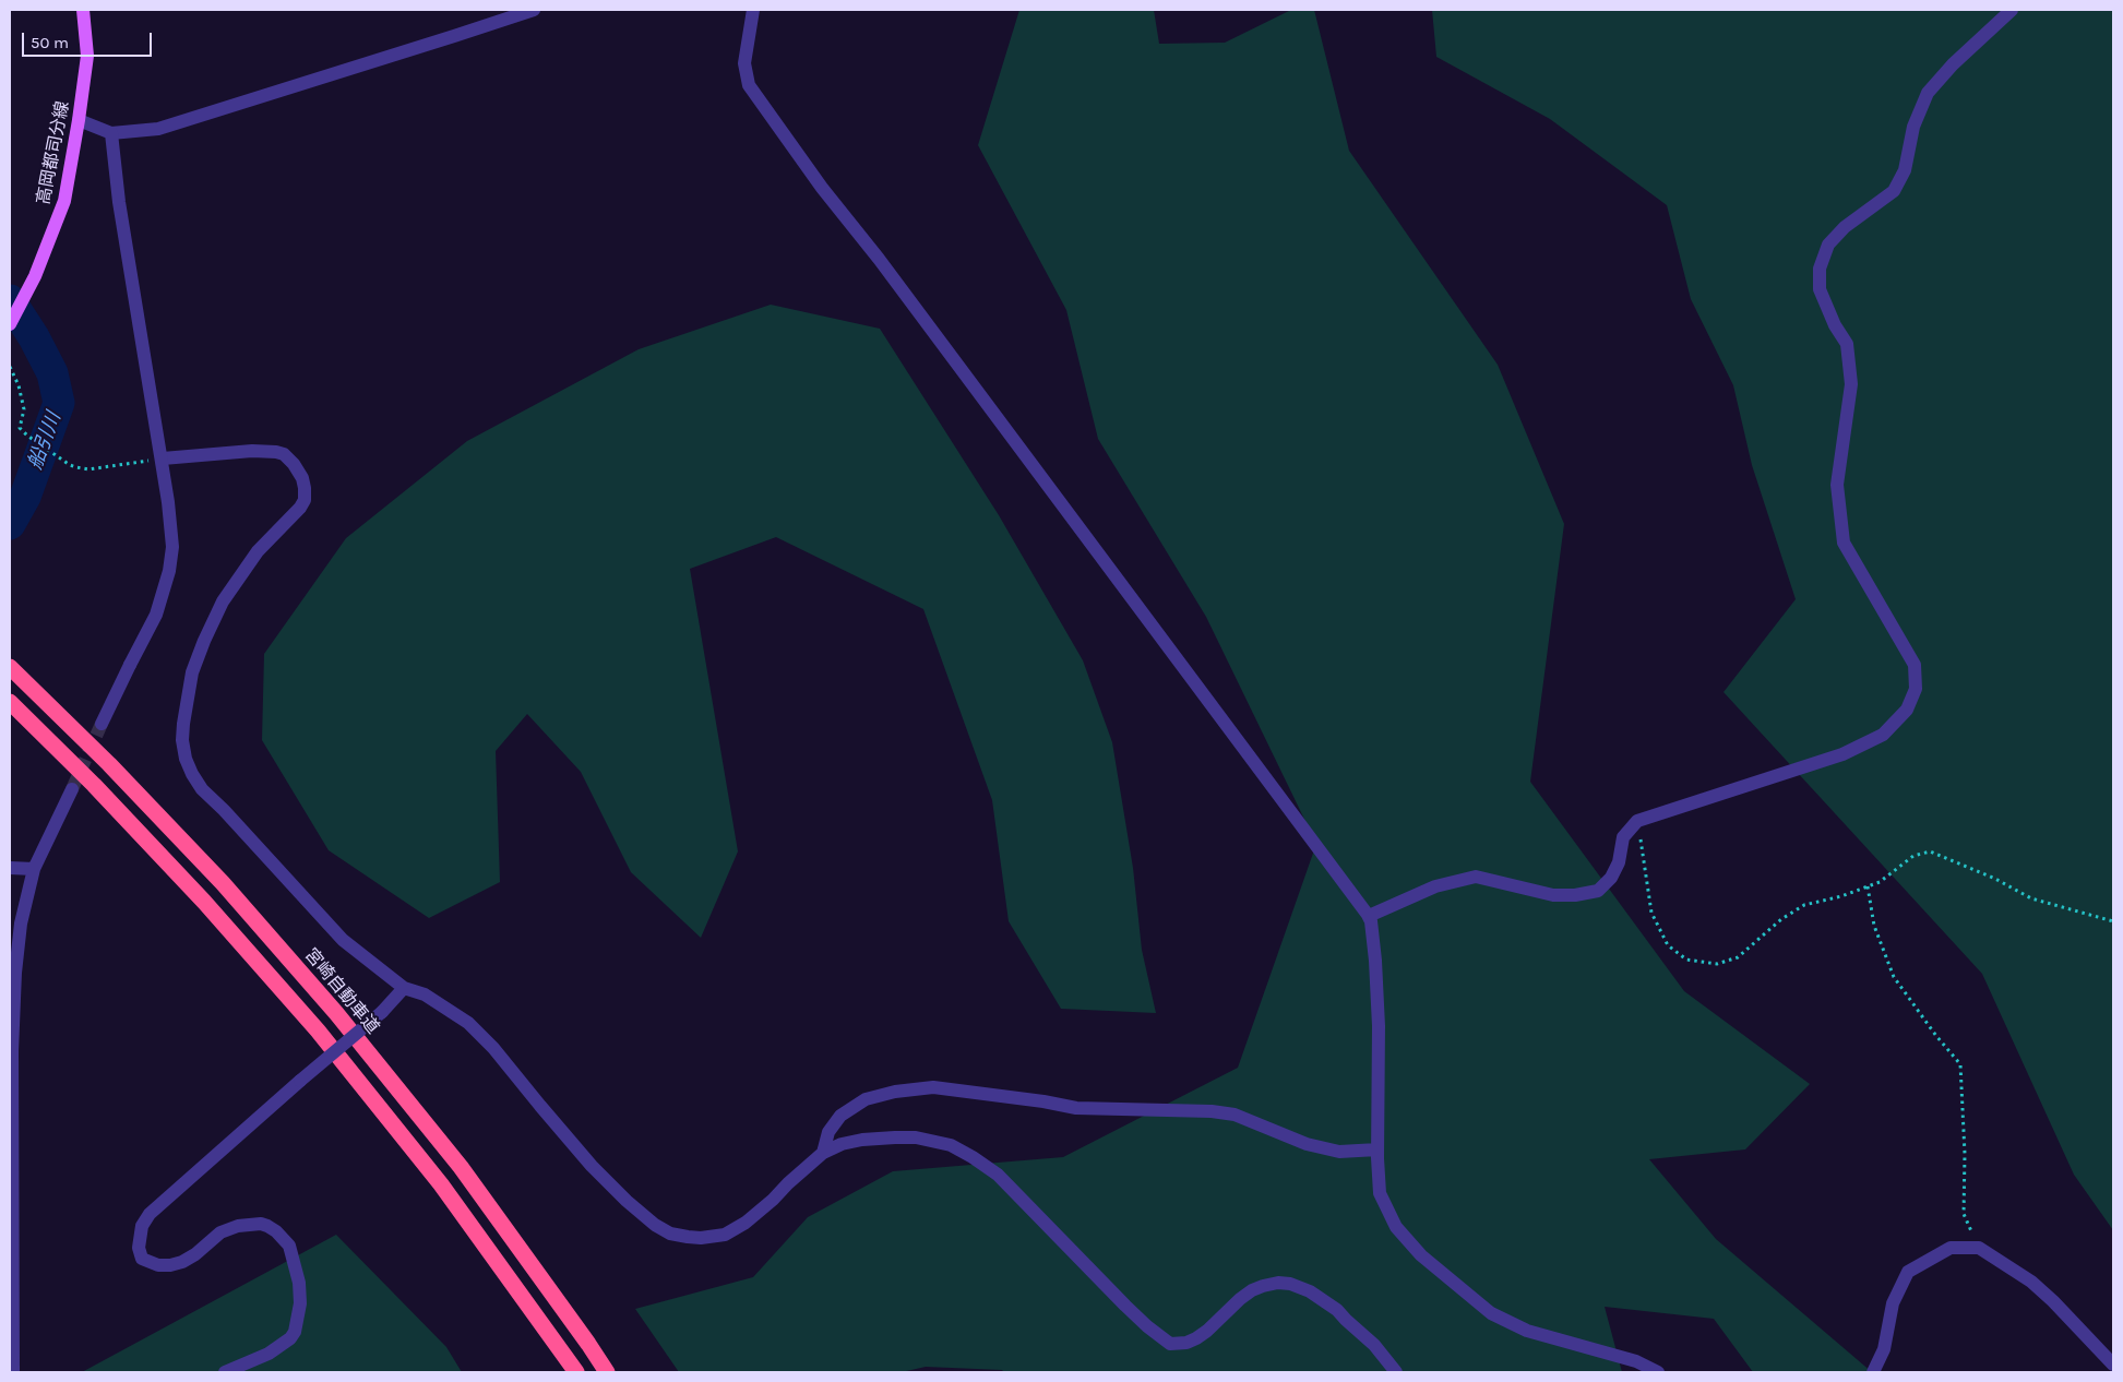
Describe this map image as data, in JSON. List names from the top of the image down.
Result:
{
  "streets": {
    "highway": ["宮崎自動車道"],
    "main road": ["高岡都司分線"]
  },
  "water": ["船引川"],
  "scale_bar": "50 m"
}
